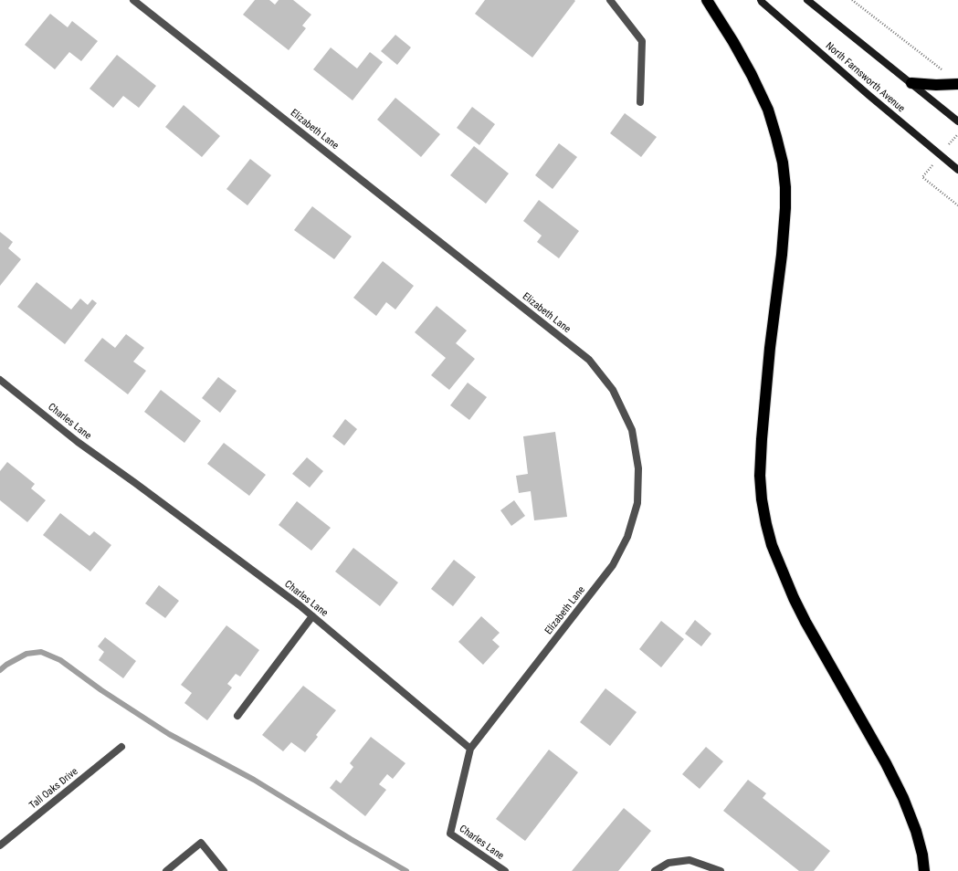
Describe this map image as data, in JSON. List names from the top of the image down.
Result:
{
  "streets": {
    "main road": ["North Farnsworth Avenue"],
    "street": ["Elizabeth Lane", "Charles Lane", "Tall Oaks Drive"]
  },
  "crossings": [
    ["Elizabeth Lane", "Charles Lane"]
  ]
}
